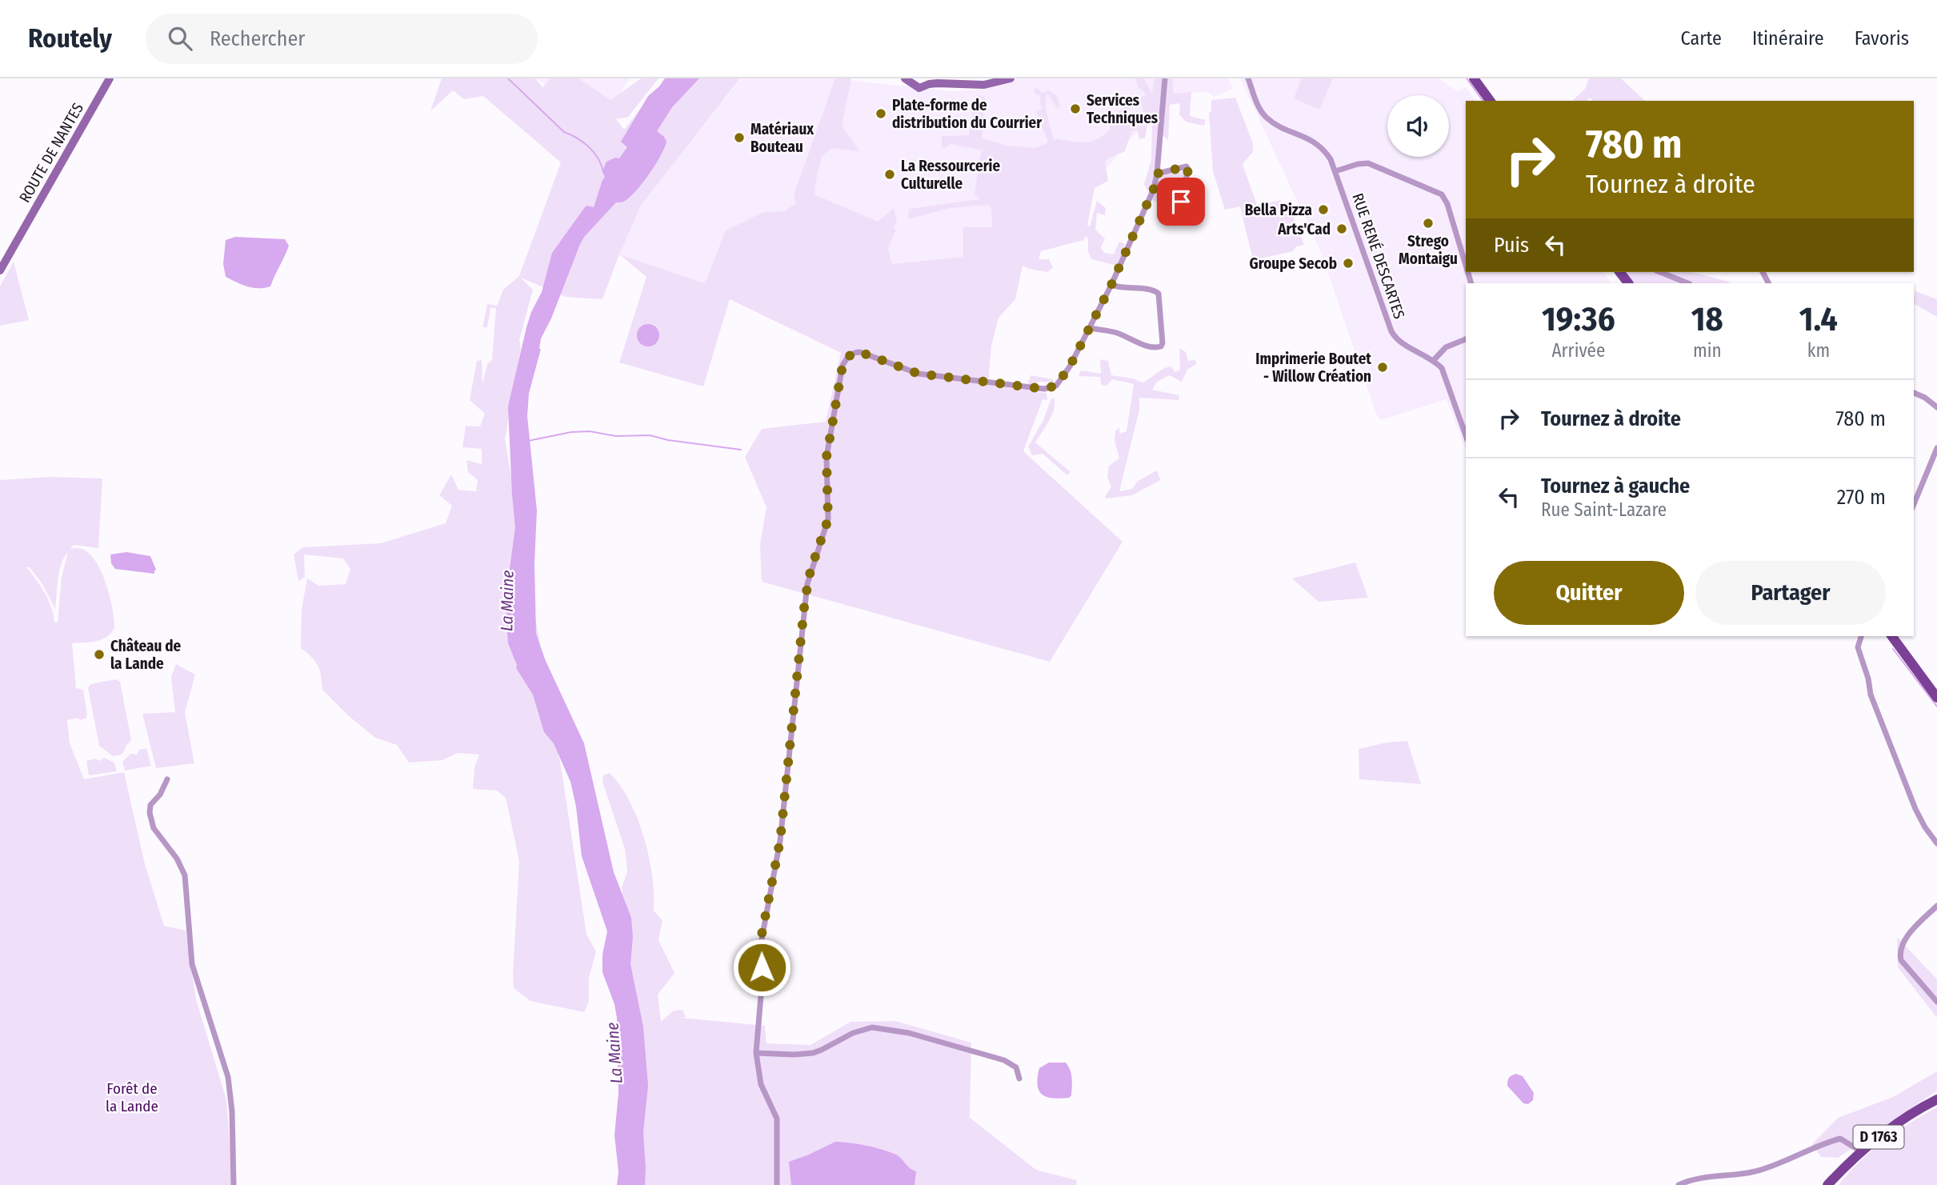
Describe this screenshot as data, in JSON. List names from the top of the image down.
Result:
{
  "streets": {
    "main road": ["ROUTE DE NANTES", "D 1763"],
    "street": ["RUE RENÉ DESCARTES"]
  },
  "water": ["La Maine"],
  "parks": ["Forêt de la Lande"],
  "places": [
    "Services Techniques",
    "Plate-forme de distribution du Courrier",
    "Matériaux Bouteau",
    "La Ressourcerie Culturelle",
    "Bella Pizza",
    "Strego Montaigu",
    "Arts'Cad",
    "Groupe Secob",
    "Imprimerie Boutet - Willow Création",
    "Château de la Lande"
  ],
  "page": {
    "header": "Routely",
    "search": "Rechercher",
    "nav": ["Carte", "Itinéraire", "Favoris"],
    "turn": ["780 m", "Tournez à droite"],
    "then": "Puis",
    "eta": [
      "19:36",
      "Arrivée",
      "18",
      "min",
      "1.4",
      "km"
    ],
    "list": [
      {
        "name": "Tournez à droite",
        "value": "780 m"
      },
      {
        "name": "Tournez à gauche",
        "note": "Rue Saint-Lazare",
        "value": "270 m"
      }
    ],
    "buttons": ["Quitter", "Partager"]
  }
}
